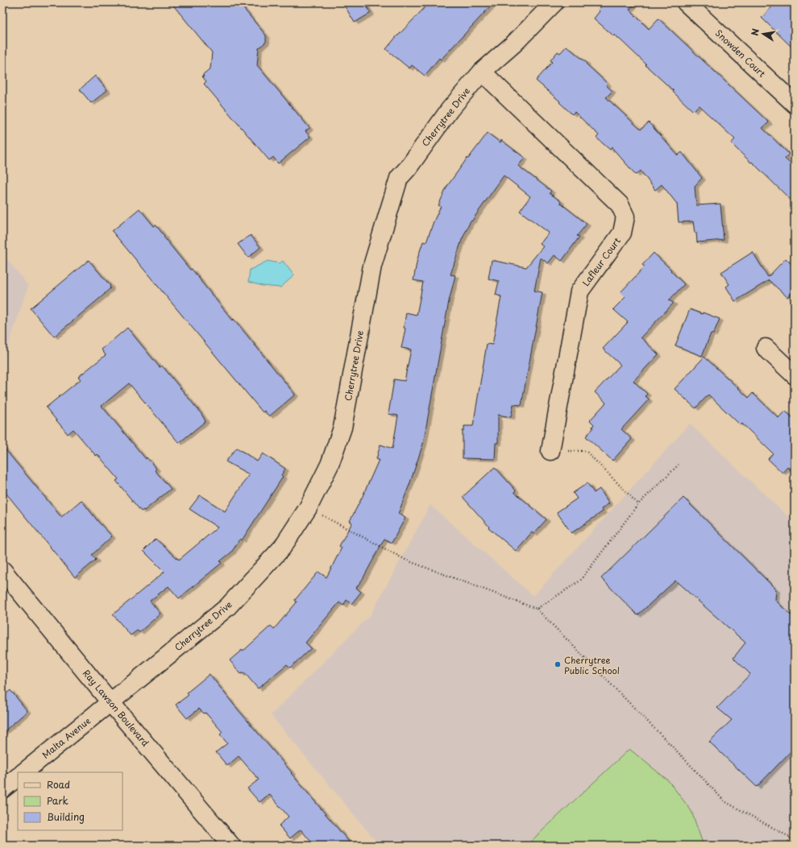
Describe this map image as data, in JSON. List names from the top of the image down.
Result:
{
  "streets": {
    "street": [
      "Snowden Court",
      "Cherrytree Drive",
      "Lafleur Court",
      "Ray Lawson Boulevard",
      "Malta Avenue"
    ]
  },
  "crossings": [
    ["Cherrytree Drive", "Lafleur Court"],
    ["Cherrytree Drive", "Ray Lawson Boulevard"],
    ["Cherrytree Drive", "Malta Avenue"],
    ["Ray Lawson Boulevard", "Malta Avenue"]
  ],
  "places": ["Cherrytree Public School"],
  "legend": ["Road", "Park", "Building"],
  "north": "left"
}
